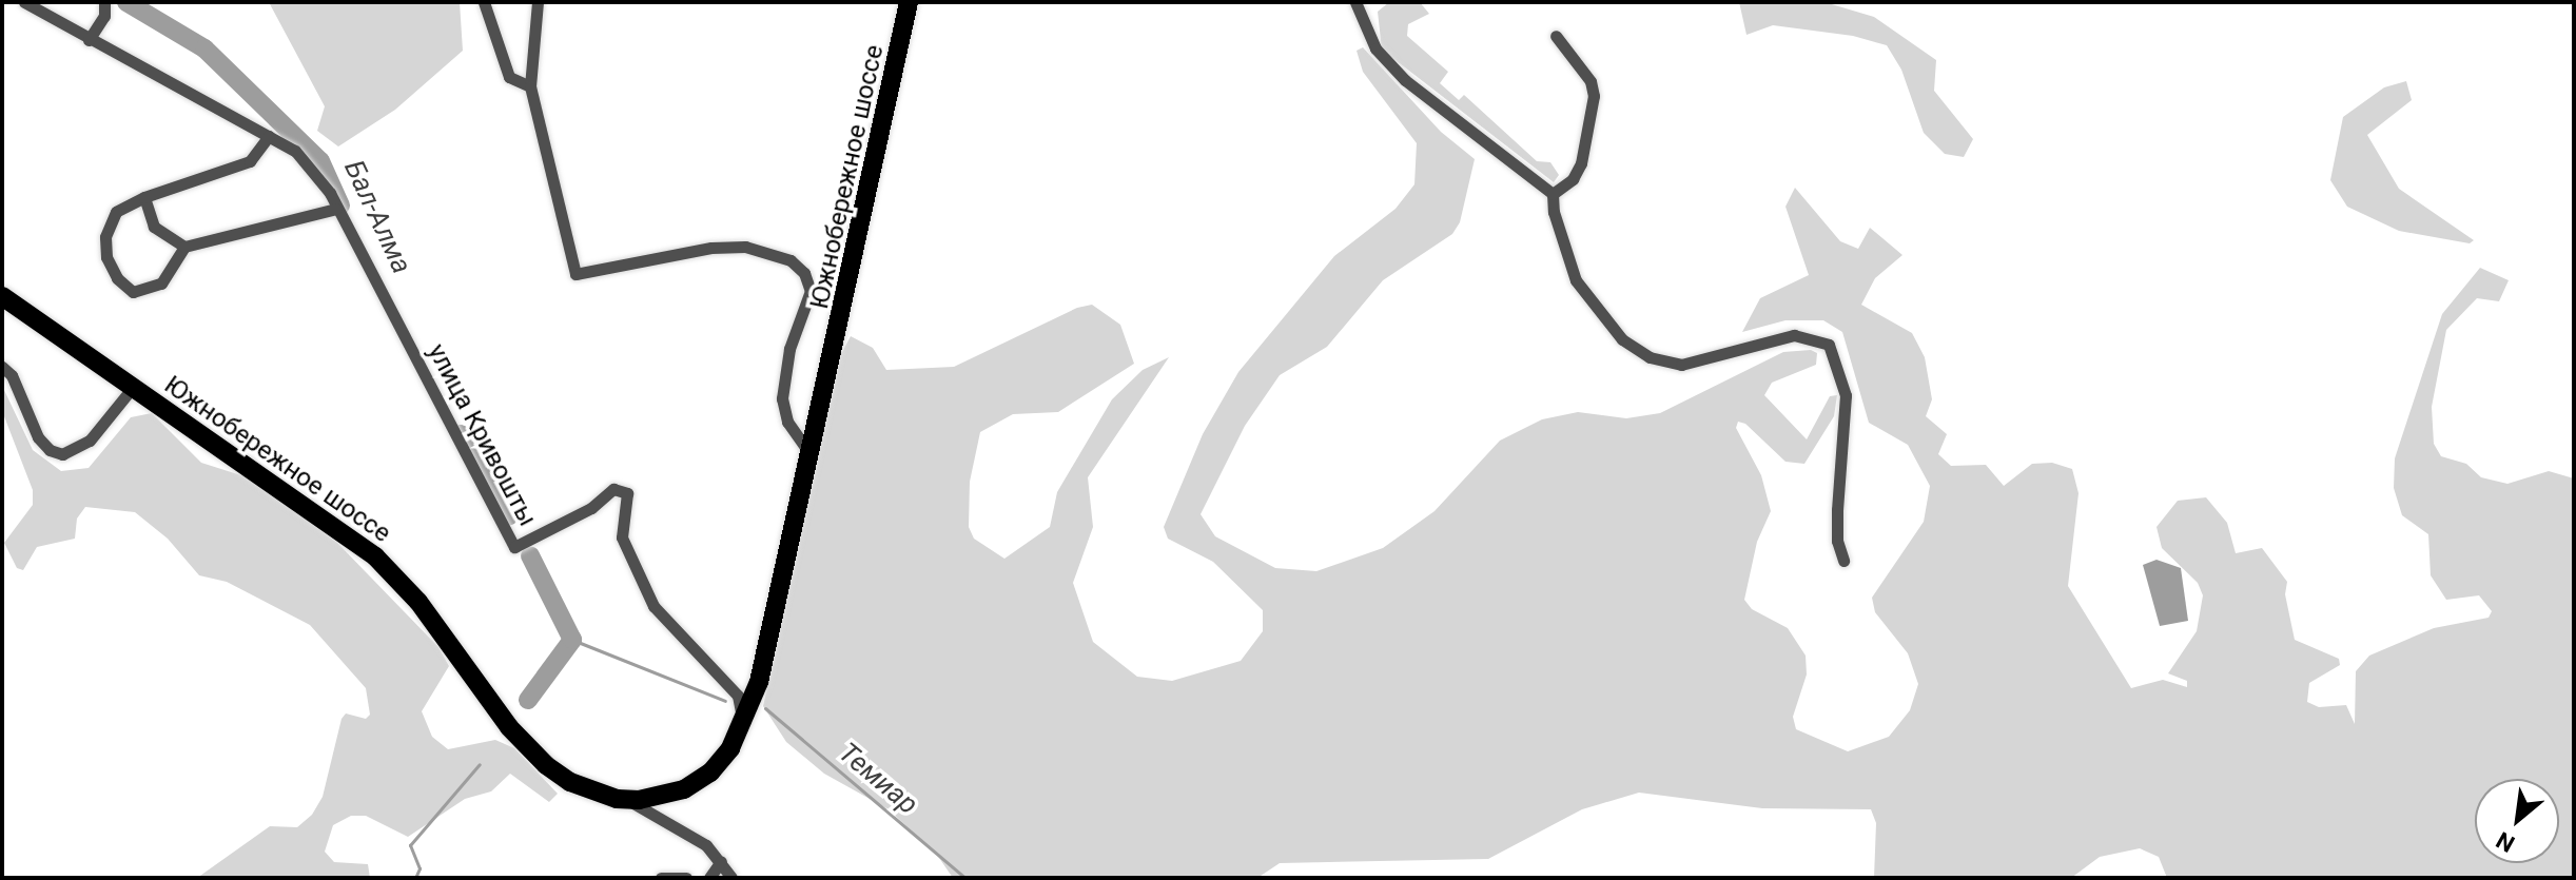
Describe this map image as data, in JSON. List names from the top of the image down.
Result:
{
  "streets": {
    "highway": ["Южнобережное шоссе"],
    "street": ["улица Кривошты"]
  },
  "crossings": [
    ["Южнобережное шоссе", "улица Кривошты"]
  ],
  "water": ["Бал-Алма", "Темиар"],
  "north": "bottom left"
}
